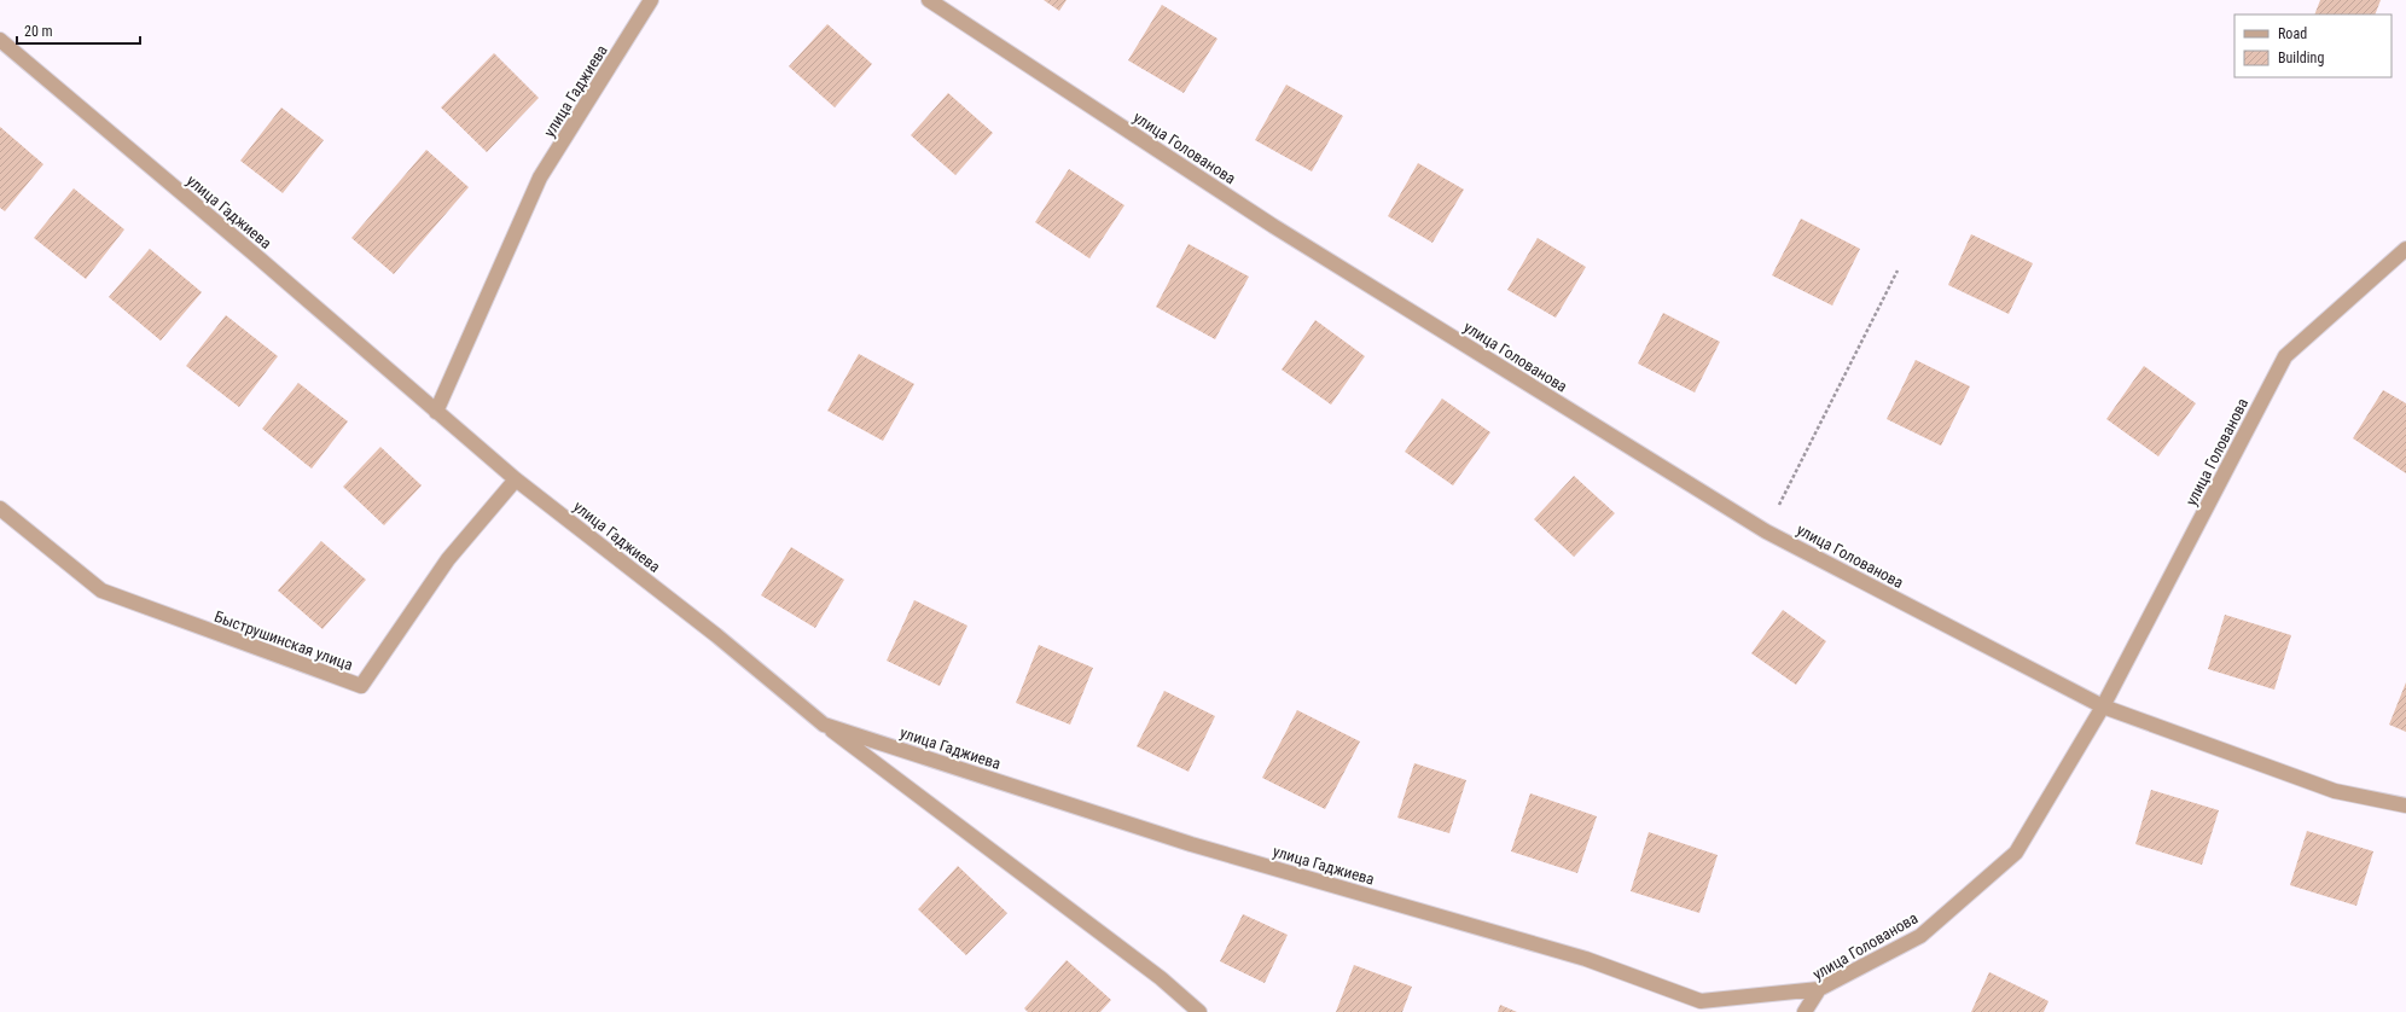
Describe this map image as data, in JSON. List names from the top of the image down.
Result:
{
  "streets": {
    "street": ["улица Гаджиева", "улица Голованова", "Быструшинская улица"]
  },
  "crossings": [
    ["улица Гаджиева", "улица Голованова"],
    ["улица Гаджиева", "Быструшинская улица"]
  ],
  "legend": ["Road", "Building"],
  "scale_bar": "20 m"
}
